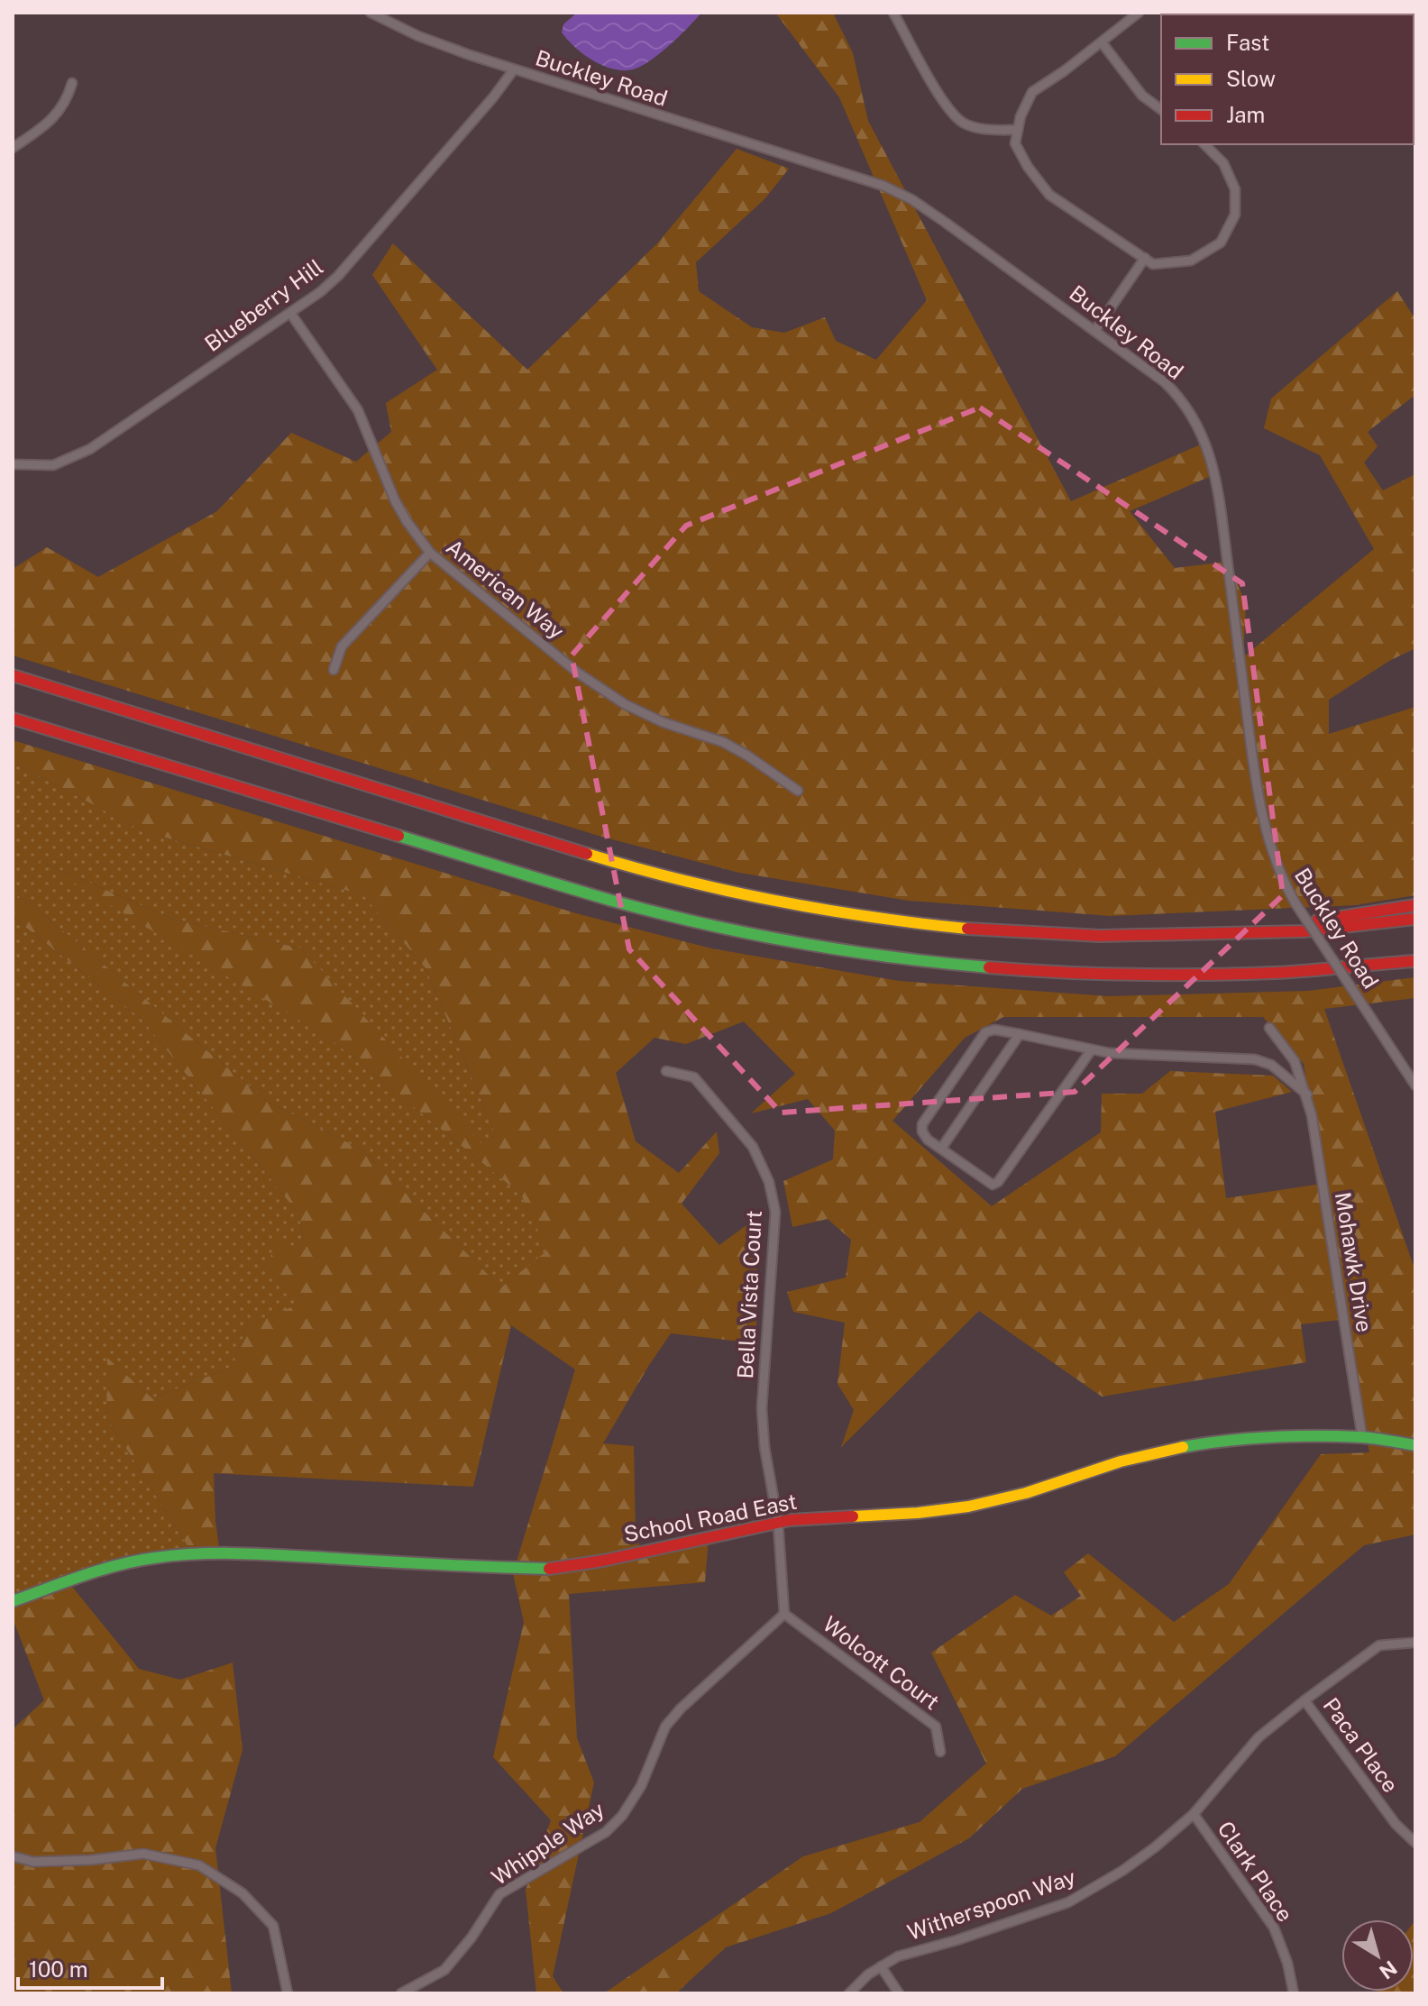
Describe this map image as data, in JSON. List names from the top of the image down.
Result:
{
  "streets": {
    "main road": ["School Road East"],
    "street": [
      "Buckley Road",
      "Blueberry Hill",
      "American Way",
      "Mohawk Drive",
      "Bella Vista Court",
      "Wolcott Court",
      "Paca Place",
      "Whipple Way",
      "Clark Place",
      "Witherspoon Way"
    ]
  },
  "crossings": [
    ["Buckley Road", "Blueberry Hill"],
    ["Blueberry Hill", "American Way"],
    ["Mohawk Drive", "School Road East"],
    ["Bella Vista Court", "School Road East"],
    ["Bella Vista Court", "Wolcott Court"],
    ["Bella Vista Court", "Whipple Way"],
    ["Wolcott Court", "Whipple Way"],
    ["Paca Place", "Witherspoon Way"],
    ["Clark Place", "Witherspoon Way"]
  ],
  "legend": ["Fast", "Slow", "Jam"],
  "scale_bar": "100 m",
  "north": "bottom right"
}
